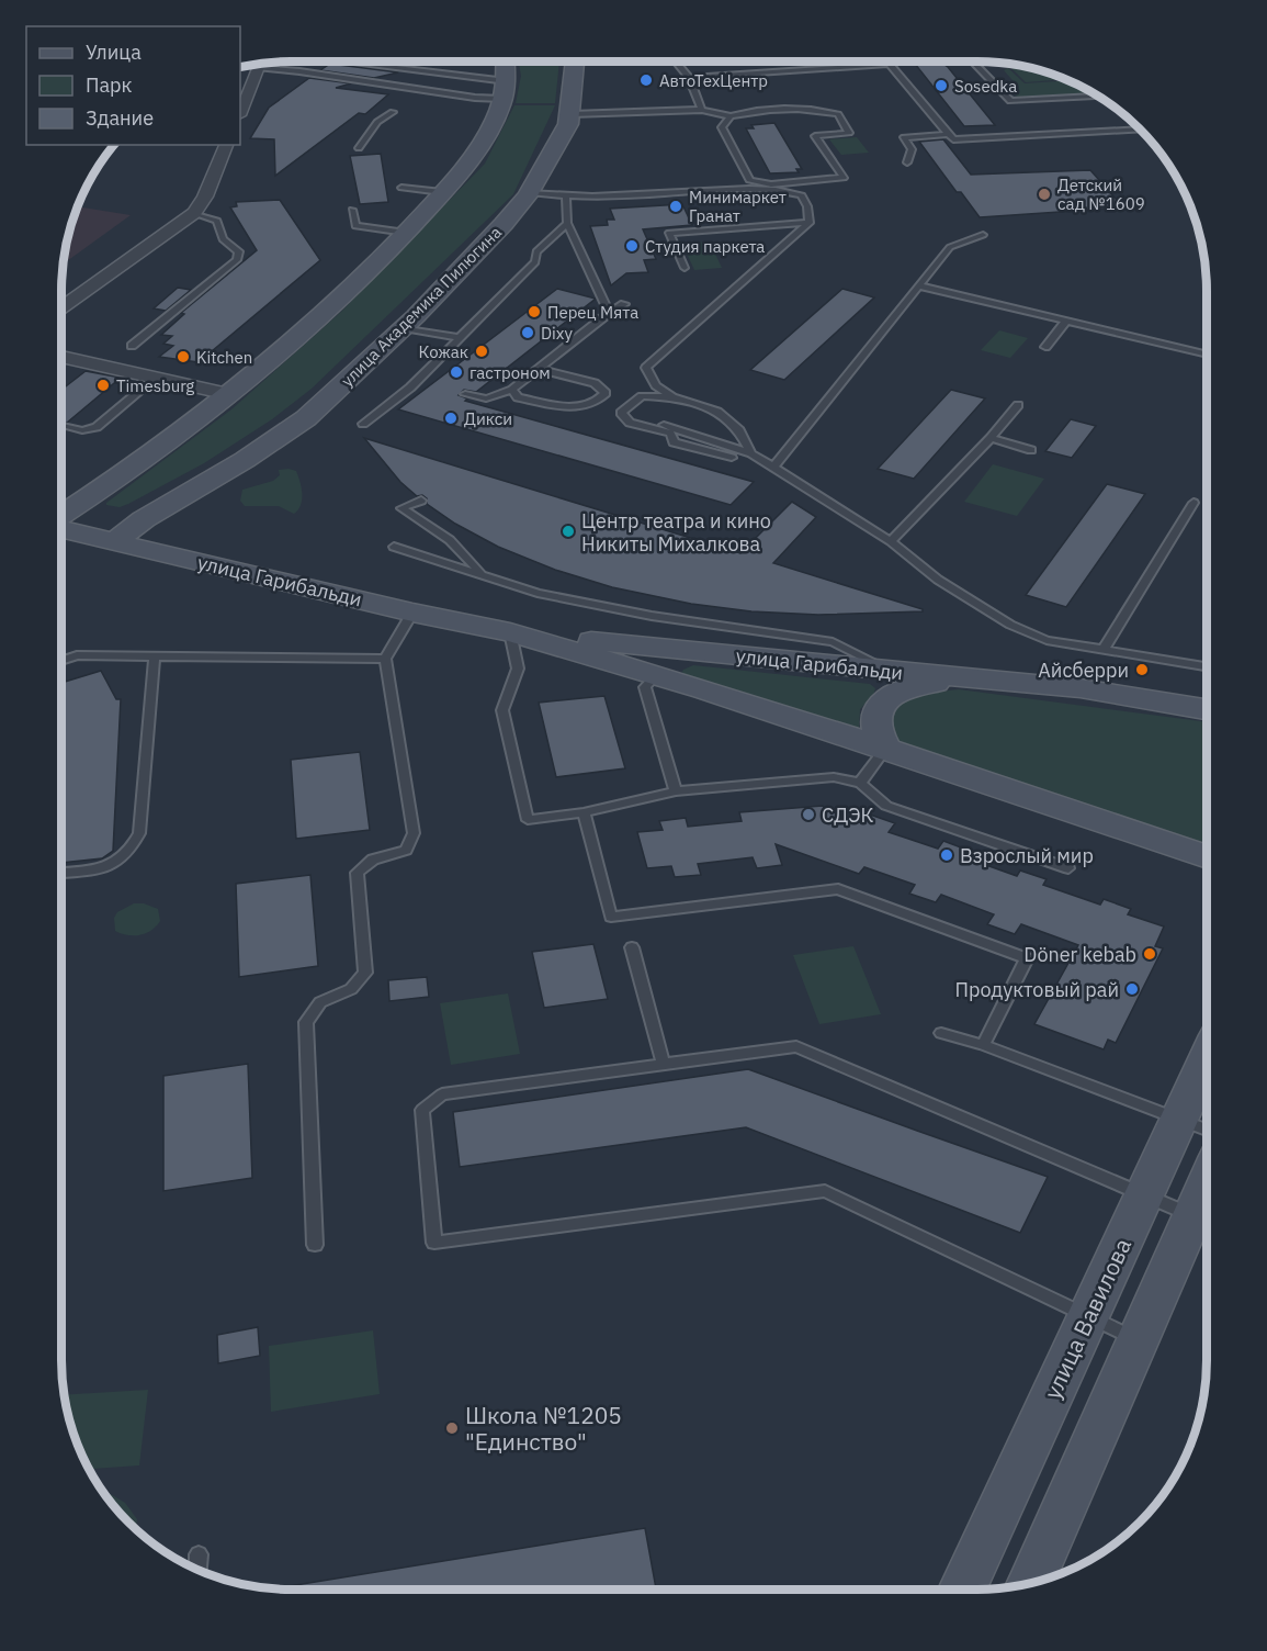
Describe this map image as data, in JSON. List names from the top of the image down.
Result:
{
  "streets": {
    "street": ["улица Академика Пилюгина", "улица Гарибальди", "улица Вавилова"]
  },
  "crossings": [
    ["улица Академика Пилюгина", "улица Гарибальди"]
  ],
  "places": [
    "АвтоТехЦентр",
    "Sosedka",
    "Детский сад №1609",
    "Минимаркет Гранат",
    "Студия паркета",
    "Перец Мята",
    "Dixy",
    "Кожак",
    "Kitchen",
    "гастроном",
    "Timesburg",
    "Дикси",
    "Центр театра и кино Никиты Михалкова",
    "Айсберри",
    "СДЭК",
    "Взрослый мир",
    "Döner kebab",
    "Продуктовый рай",
    "Школа №1205 \"Единство\""
  ],
  "legend": ["Улица", "Парк", "Здание"]
}
